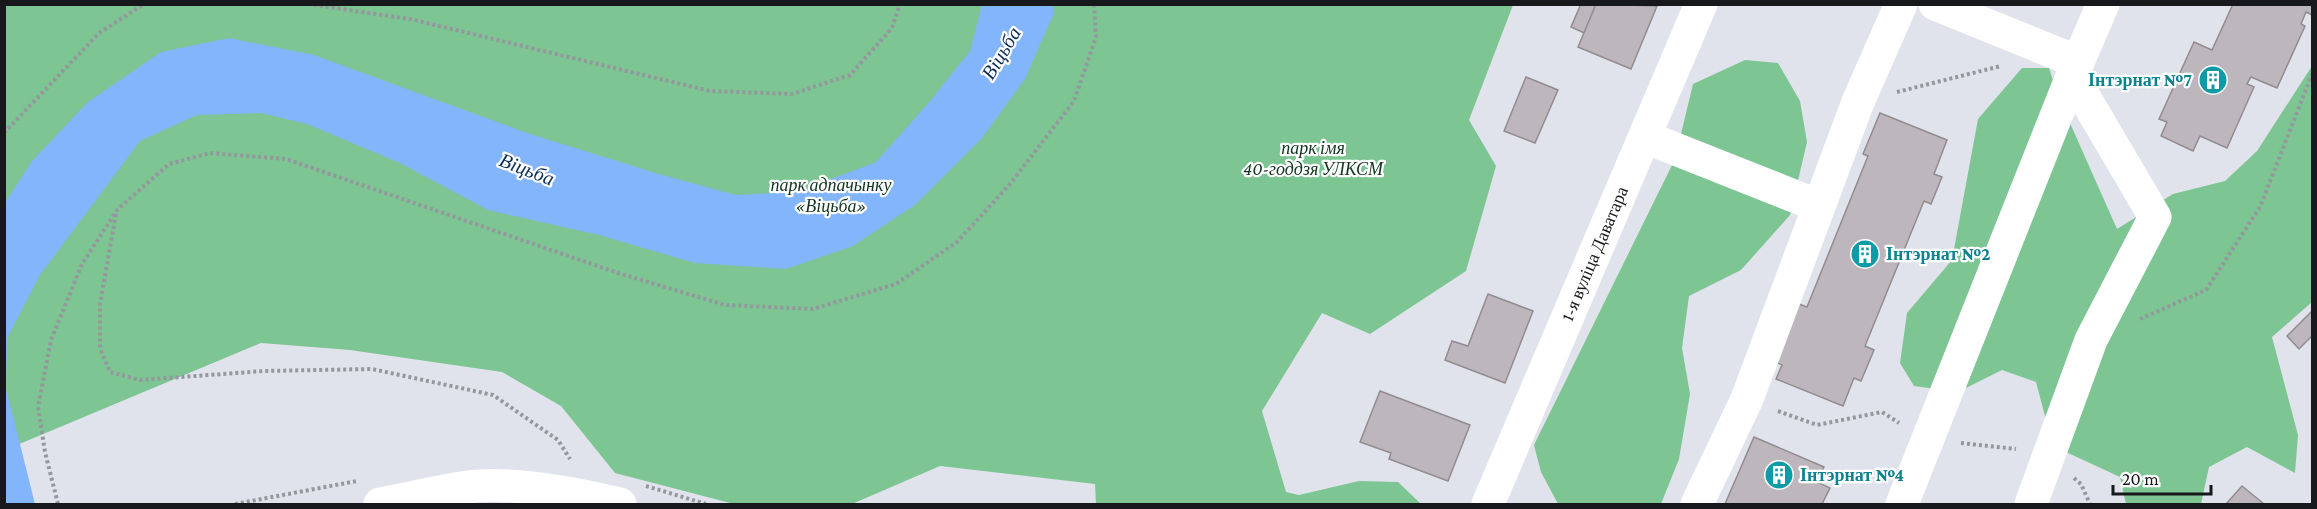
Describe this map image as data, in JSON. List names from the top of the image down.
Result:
{
  "streets": {
    "street": ["1-я вуліца Даватара"]
  },
  "water": ["Віцьба"],
  "parks": ["парк імя 40-годдзя УЛКСМ", "парк адпачынку «Віцьба»"],
  "places": {
    "building": ["Інтэрнат №7", "Інтэрнат №2", "Інтэрнат №4"]
  },
  "scale_bar": "20 m"
}
